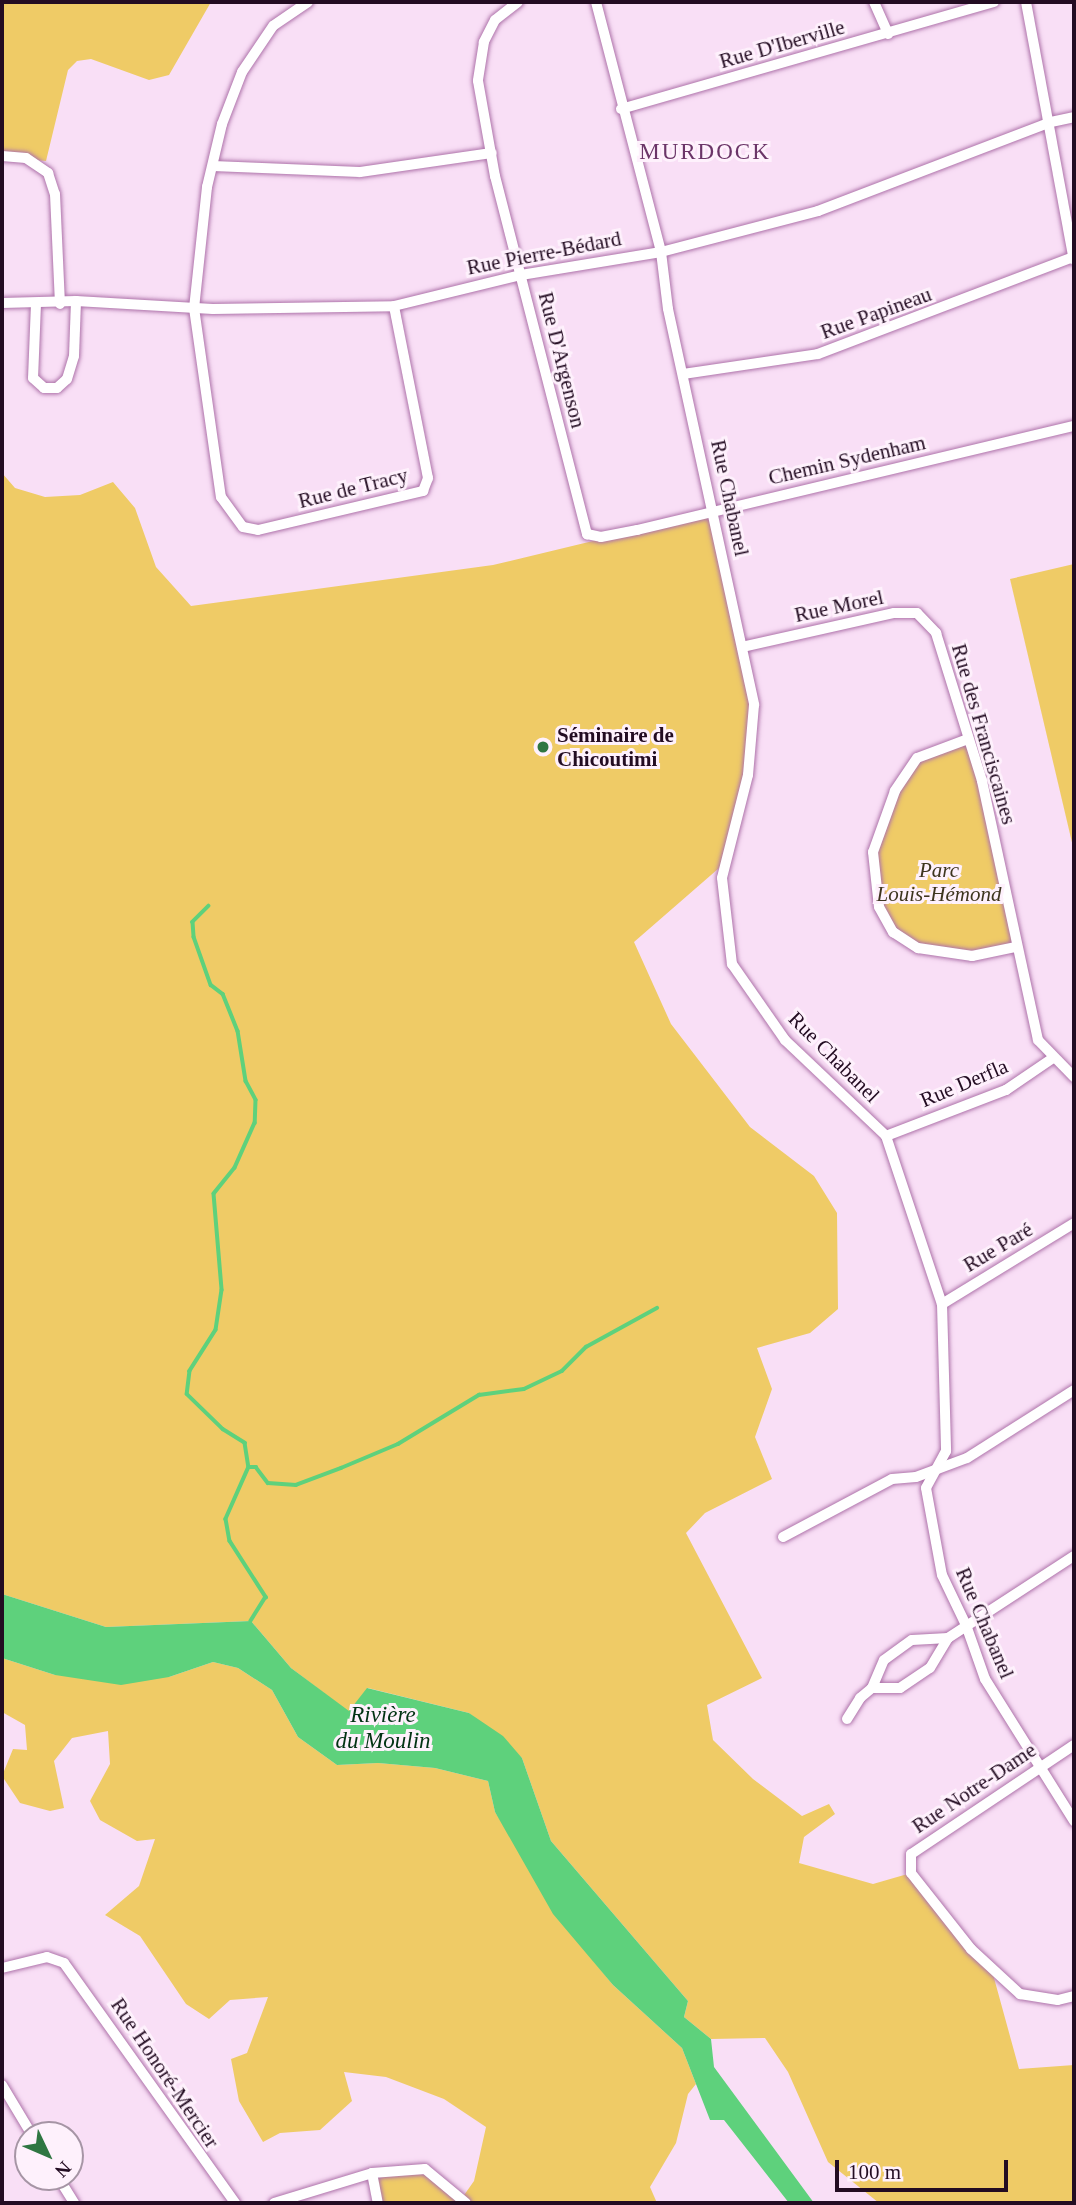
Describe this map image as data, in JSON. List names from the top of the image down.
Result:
{
  "streets": {
    "street": [
      "Rue D'Iberville",
      "Rue Pierre-Bédard",
      "Rue Papineau",
      "Rue D'Argenson",
      "Chemin Sydenham",
      "Rue de Tracy",
      "Rue Chabanel",
      "Rue Morel",
      "Rue des Franciscaines",
      "Rue Derfla",
      "Rue Paré",
      "Rue Notre-Dame",
      "Rue Honoré-Mercier"
    ]
  },
  "crossings": [
    ["Rue D'Iberville", "Rue Chabanel"],
    ["Rue Pierre-Bédard", "Rue D'Argenson"],
    ["Rue Pierre-Bédard", "Rue de Tracy"],
    ["Rue Pierre-Bédard", "Rue Chabanel"],
    ["Rue Papineau", "Rue Chabanel"],
    ["Rue D'Argenson", "Chemin Sydenham"],
    ["Chemin Sydenham", "Rue Chabanel"],
    ["Rue Chabanel", "Rue Morel"],
    ["Rue Chabanel", "Rue Derfla"],
    ["Rue Chabanel", "Rue Paré"],
    ["Rue Chabanel", "Rue Notre-Dame"],
    ["Rue Morel", "Rue des Franciscaines"],
    ["Rue des Franciscaines", "Rue Derfla"]
  ],
  "districts": ["MURDOCK"],
  "water": ["Rivière du Moulin"],
  "parks": ["Parc Louis-Hémond"],
  "places": ["Séminaire de Chicoutimi"],
  "scale_bar": "100 m",
  "north": "bottom right"
}
